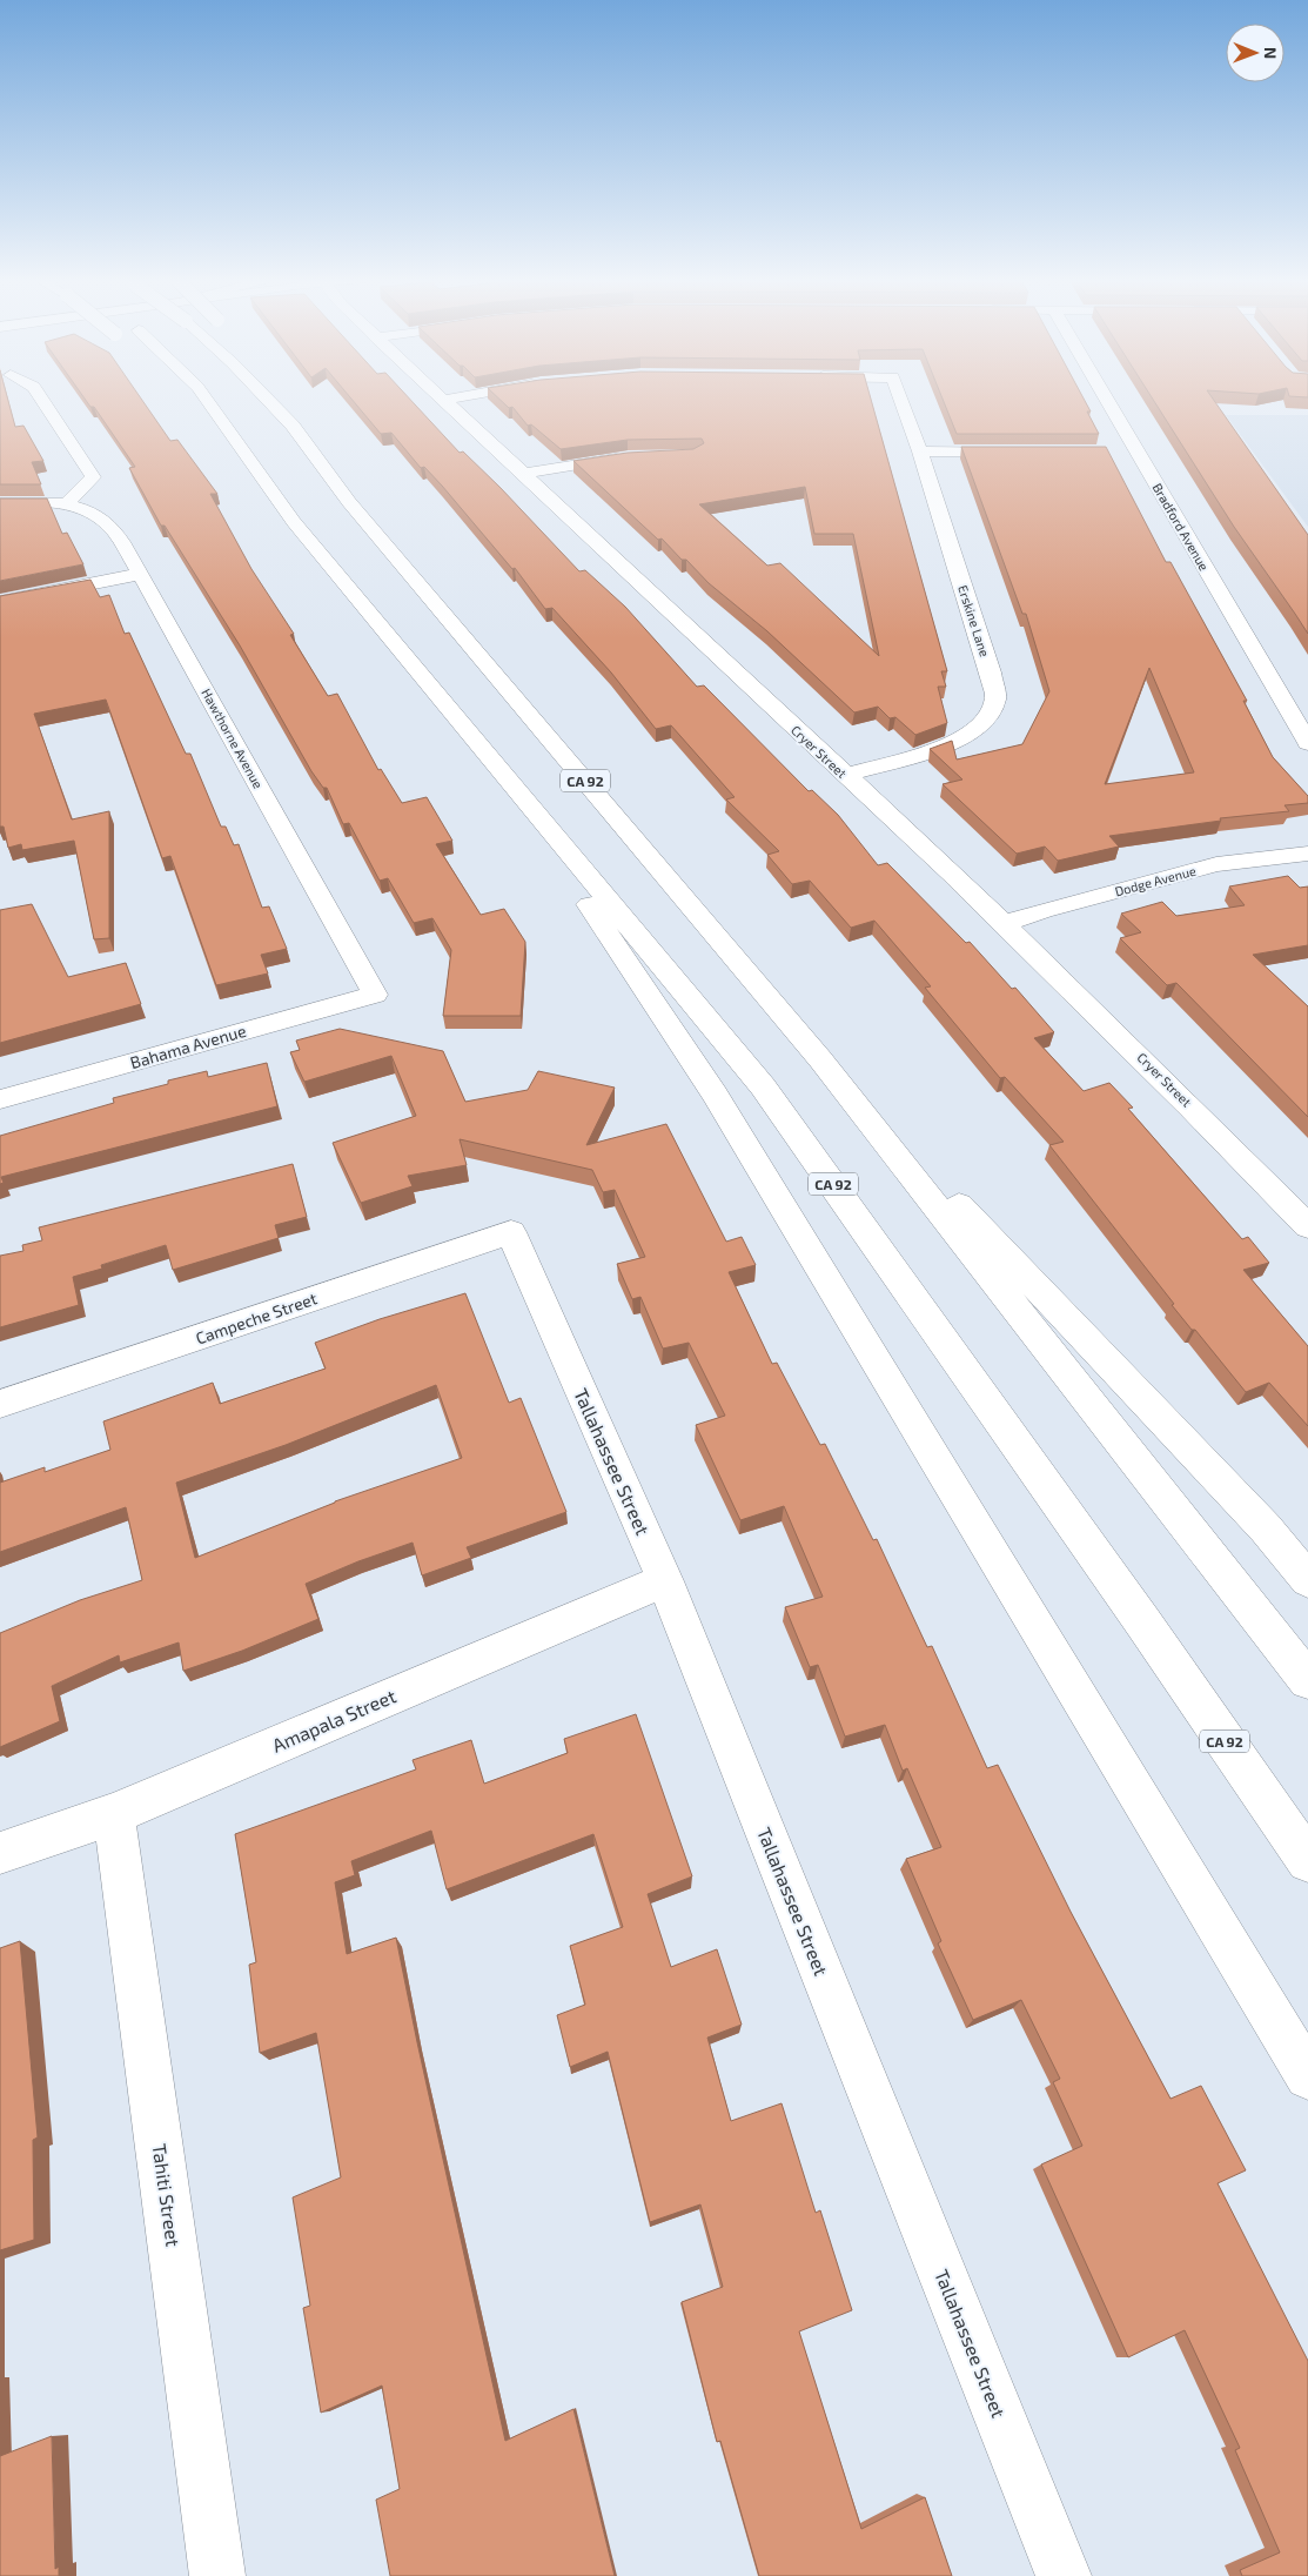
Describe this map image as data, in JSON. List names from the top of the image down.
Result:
{
  "streets": {
    "main road": [
      "Bradford Avenue",
      "Erskine Lane",
      "Hawthorne Avenue",
      "Cryer Street",
      "CA 92",
      "Dodge Avenue",
      "Bahama Avenue",
      "Campeche Street",
      "Tallahassee Street",
      "Amapala Street",
      "Tahiti Street"
    ]
  },
  "crossings": [
    ["Erskine Lane", "Cryer Street"],
    ["Hawthorne Avenue", "Bahama Avenue"],
    ["Cryer Street", "Dodge Avenue"],
    ["Campeche Street", "Tallahassee Street"],
    ["Tallahassee Street", "Amapala Street"],
    ["Amapala Street", "Tahiti Street"]
  ],
  "north": "right"
}
